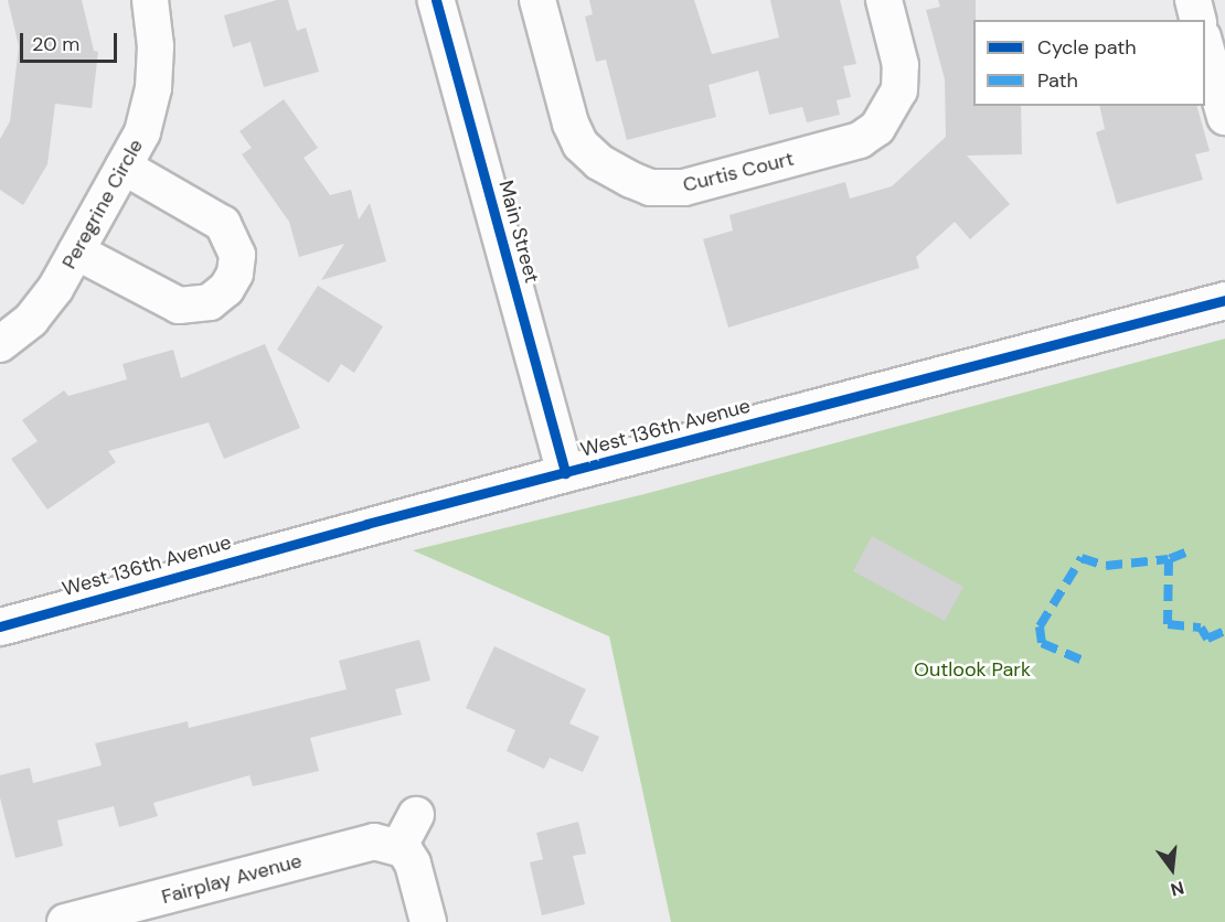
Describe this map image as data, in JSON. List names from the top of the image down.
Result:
{
  "streets": {
    "main road": ["Main Street", "West 136th Avenue"],
    "street": ["Curtis Court", "Peregrine Circle", "Fairplay Avenue"]
  },
  "crossings": [
    ["Main Street", "West 136th Avenue"]
  ],
  "parks": ["Outlook Park"],
  "legend": ["Cycle path", "Path"],
  "scale_bar": "20 m",
  "north": "bottom"
}
